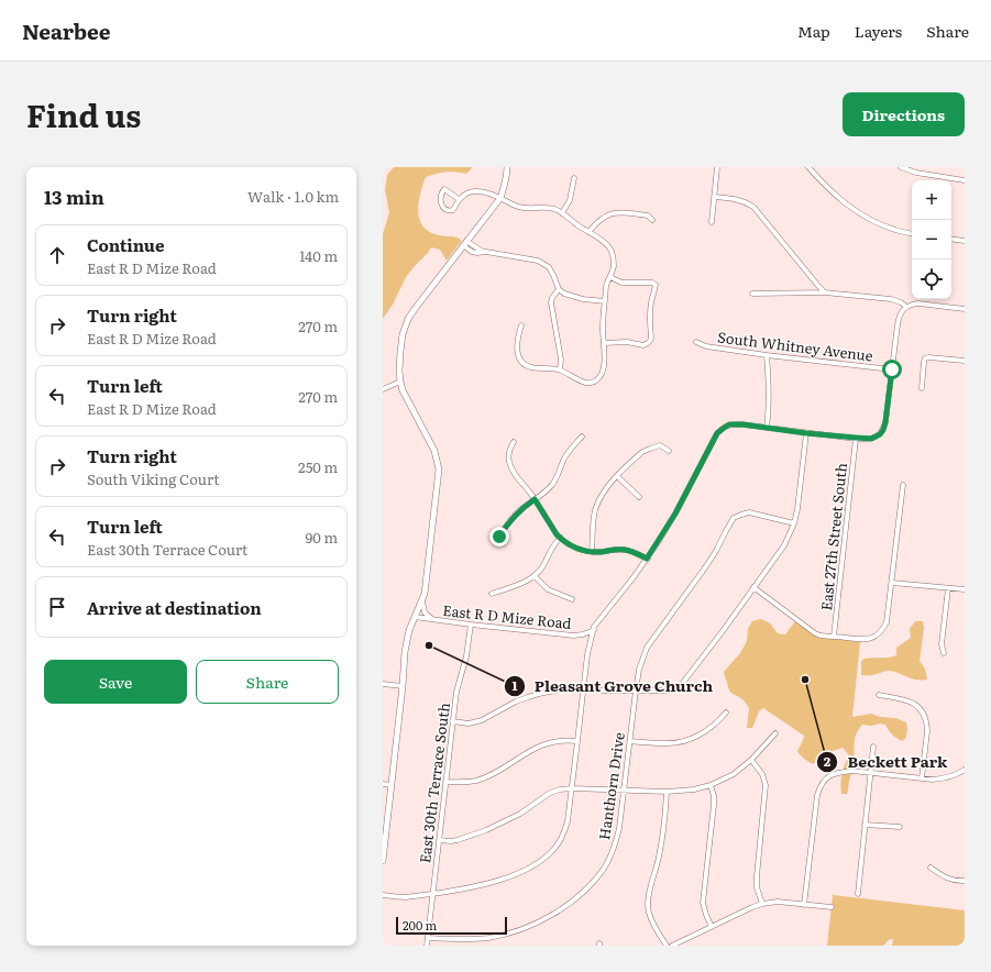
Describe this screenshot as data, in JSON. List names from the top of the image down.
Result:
{
  "streets": {
    "street": [
      "South Whitney Avenue",
      "East 27th Street South",
      "East R D Mize Road",
      "East 30th Terrace South",
      "Hanthorn Drive"
    ]
  },
  "crossings": [
    ["East R D Mize Road", "East 30th Terrace South"],
    ["East 30th Terrace South", "Hanthorn Drive"]
  ],
  "places": ["Pleasant Grove Church", "Beckett Park"],
  "scale_bar": "200 m",
  "page": {
    "header": "Nearbee",
    "nav": ["Map", "Layers", "Share"],
    "title": "Find us",
    "buttons": [
      "Directions",
      ["Save", "Share"]
    ],
    "heading": ["13 min", "Walk · 1.0 km"],
    "map_buttons": ["+", "−"],
    "list": [
      ["Continue", "East R D Mize Road", "140 m"],
      ["Turn right", "East R D Mize Road", "270 m"],
      ["Turn left", "East R D Mize Road", "270 m"],
      ["Turn right", "South Viking Court", "250 m"],
      ["Turn left", "East 30th Terrace Court", "90 m"],
      "Arrive at destination"
    ],
    "scale": "200 m"
  }
}
